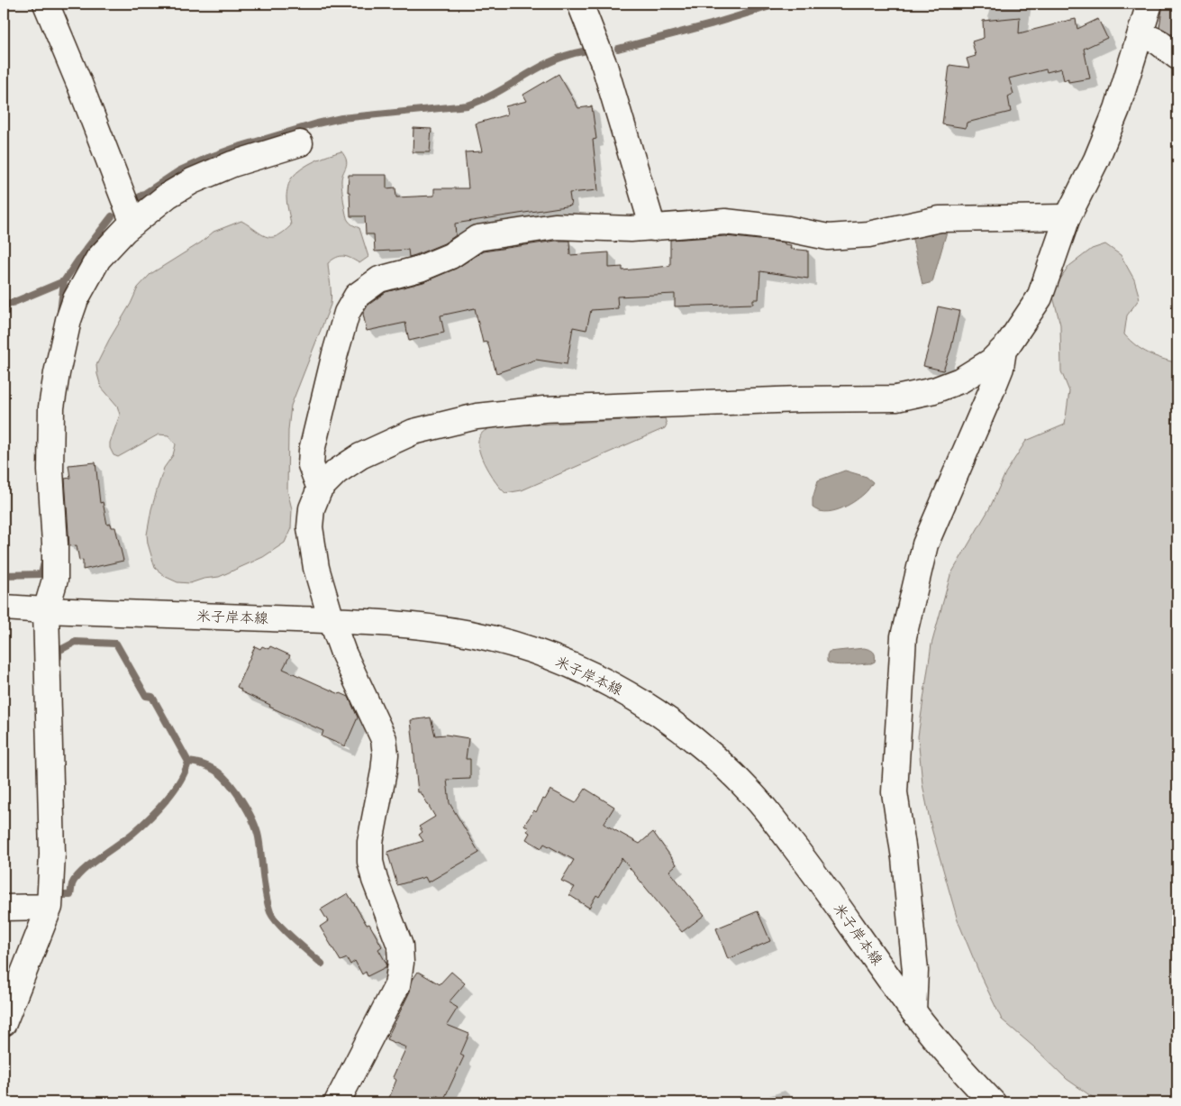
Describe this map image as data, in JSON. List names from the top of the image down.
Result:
{
  "streets": {
    "street": ["米子岸本線"]
  }
}
